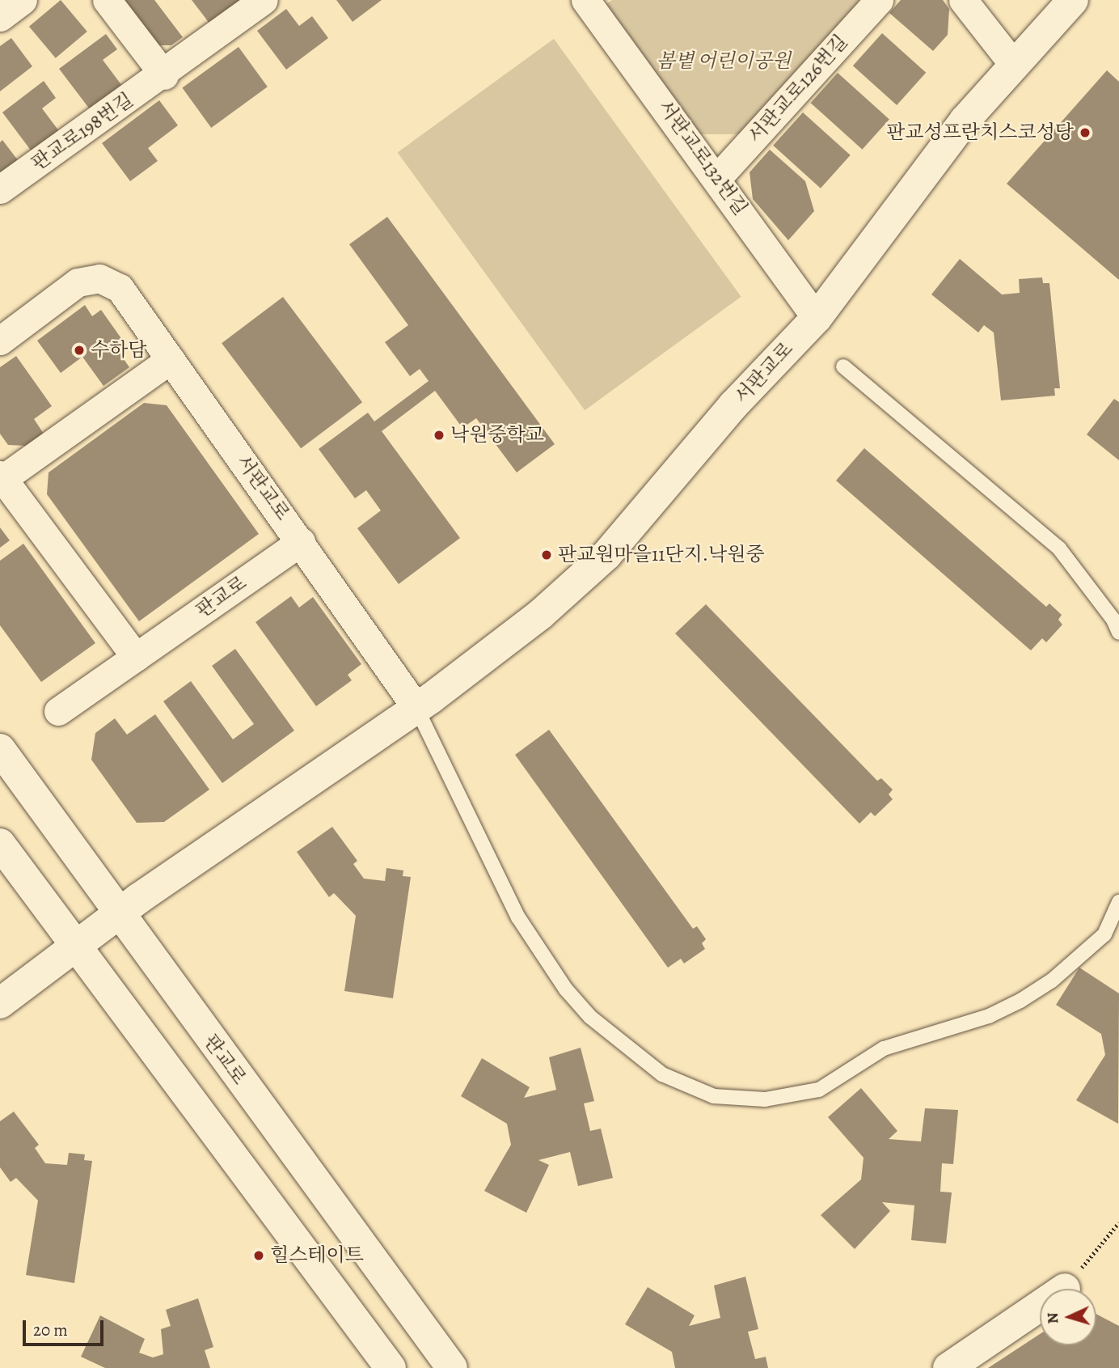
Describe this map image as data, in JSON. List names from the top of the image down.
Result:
{
  "streets": {
    "street": [
      "서판교로126번길",
      "판교로198번길",
      "서판교로132번길",
      "서판교로",
      "판교로"
    ]
  },
  "crossings": [
    ["서판교로126번길", "서판교로132번길"],
    ["서판교로132번길", "서판교로"],
    ["서판교로", "판교로"]
  ],
  "parks": ["봄볕 어린이공원"],
  "places": [
    "판교성프란치스코성당",
    "수하담",
    "낙원중학교",
    "판교원마을11단지.낙원중",
    "힐스테이트"
  ],
  "scale_bar": "20 m",
  "north": "left"
}
